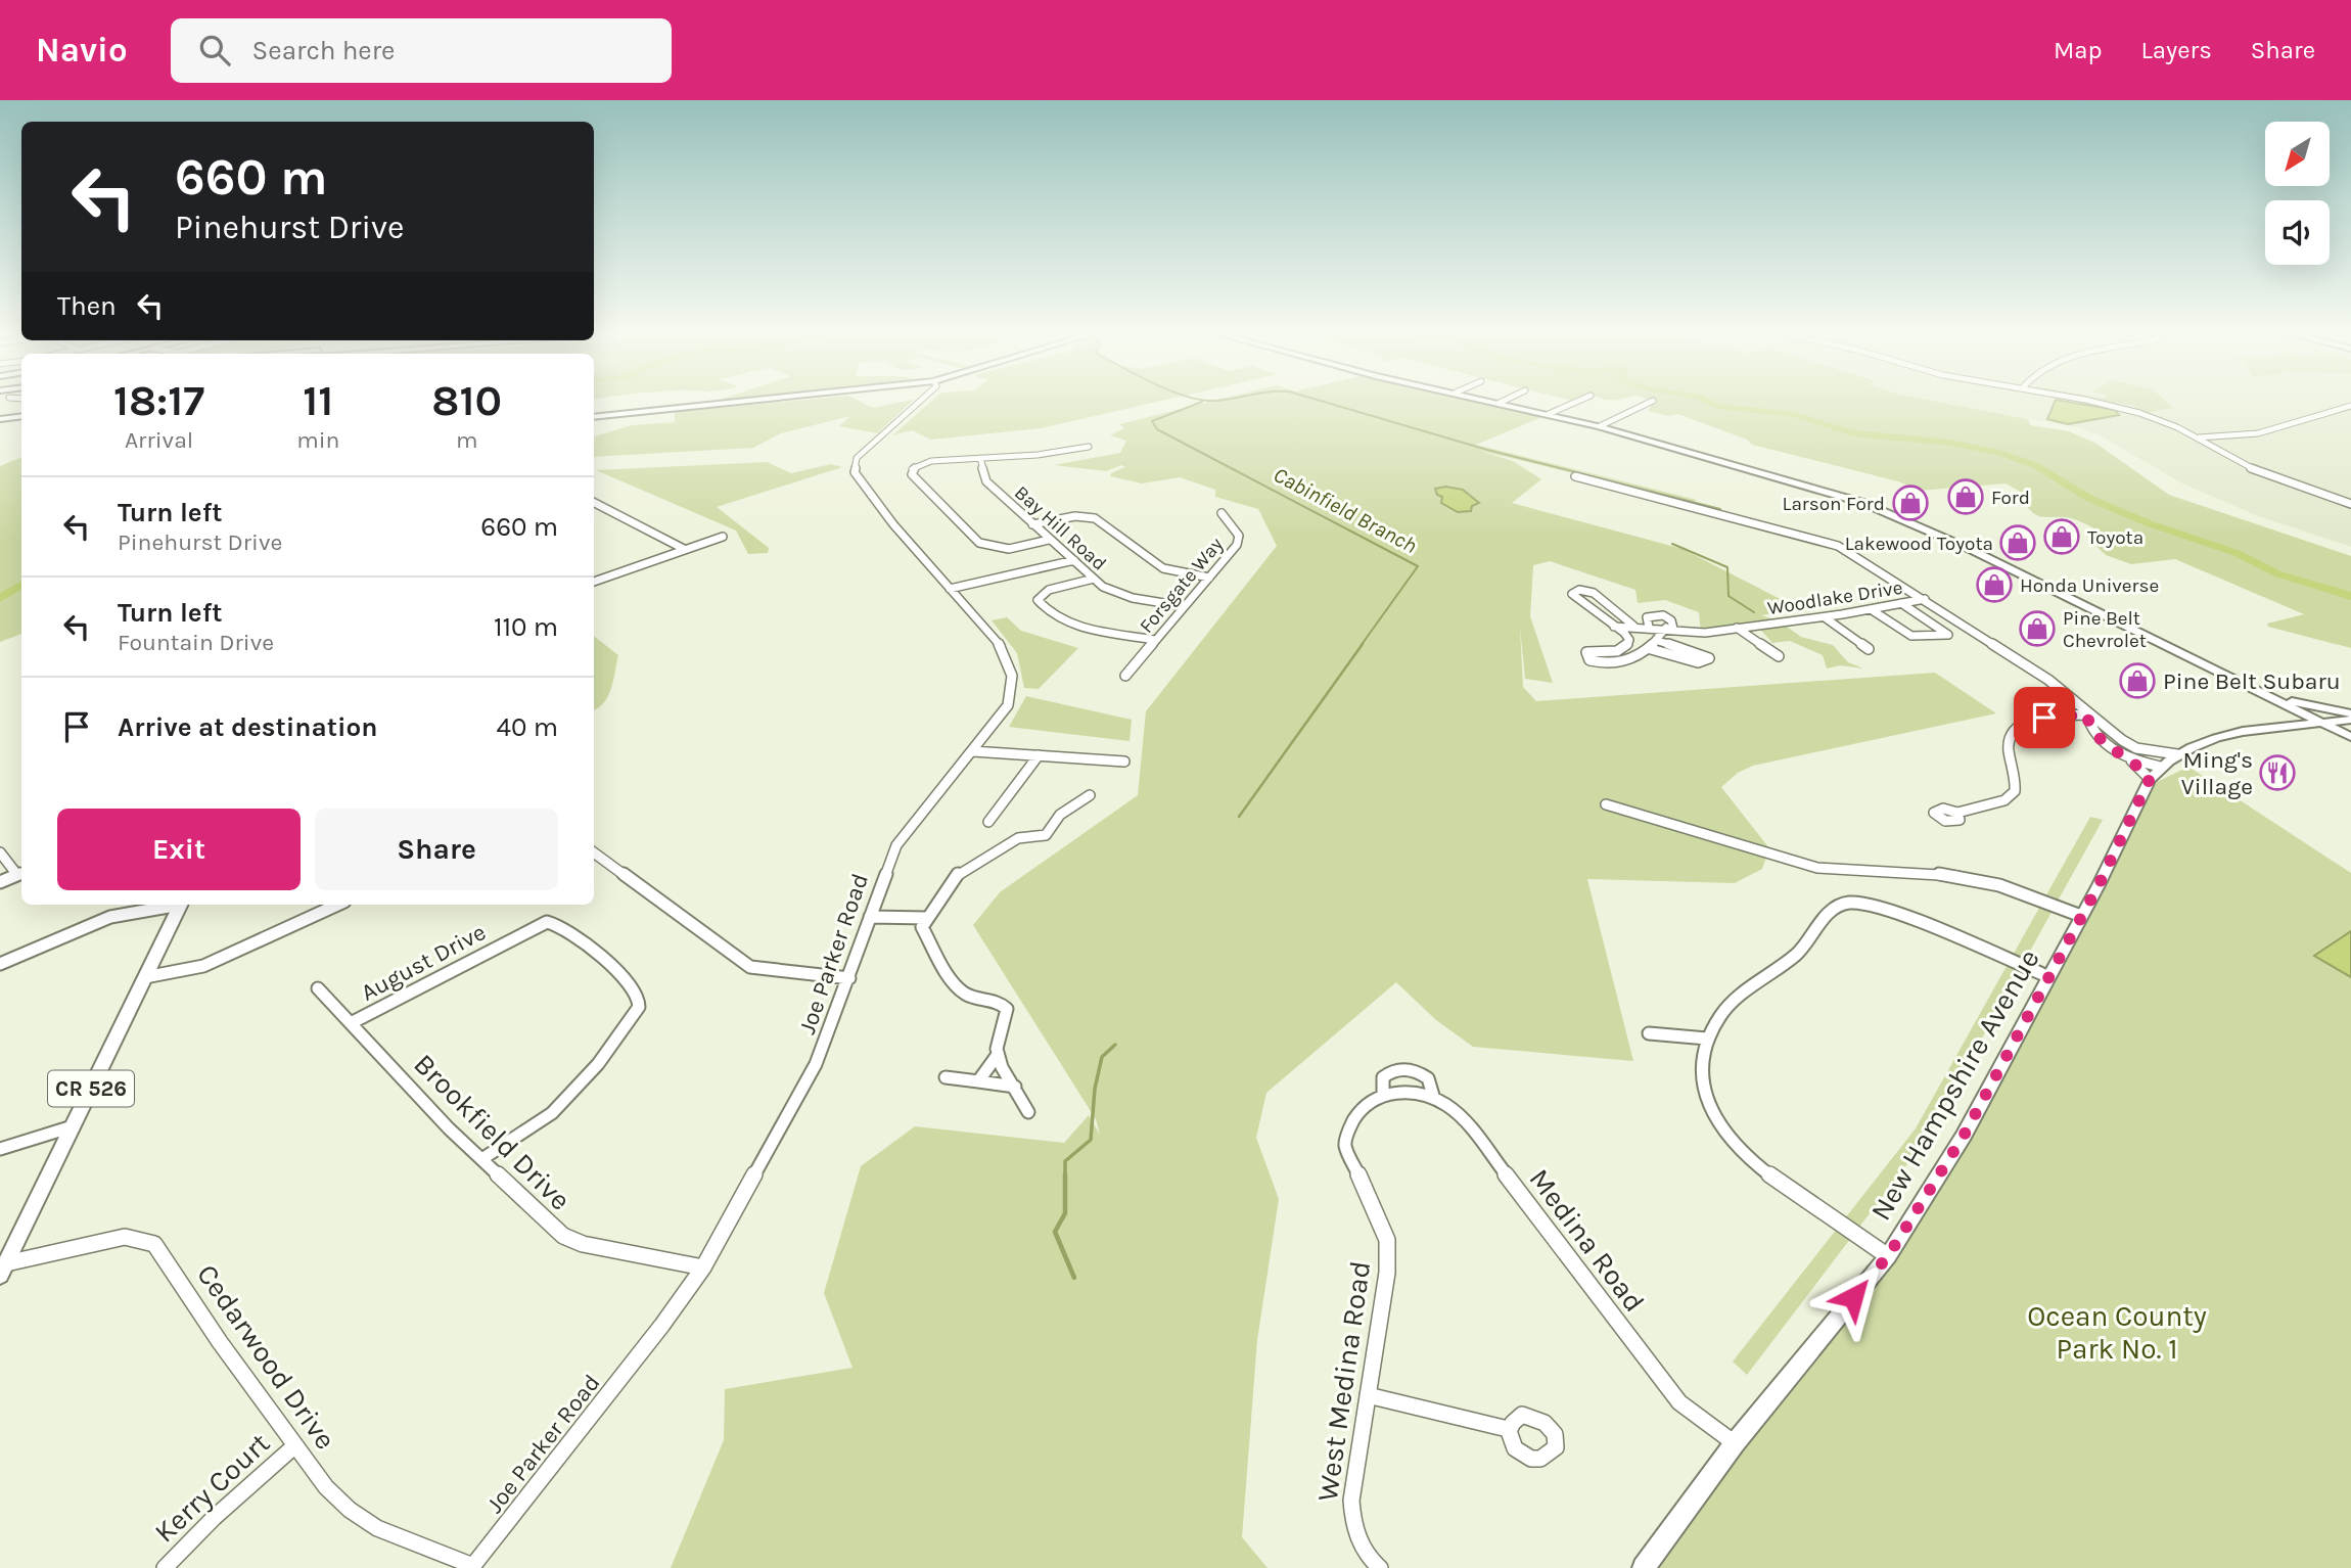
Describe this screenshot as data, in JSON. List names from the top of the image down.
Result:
{
  "streets": {
    "main road": ["New Hampshire Avenue", "CR 526"],
    "street": [
      "Bay Hill Road",
      "Forsgate Way",
      "Woodlake Drive",
      "Joe Parker Road",
      "August Drive",
      "Brookfield Drive",
      "Medina Road",
      "Cedarwood Drive",
      "West Medina Road",
      "Kerry Court"
    ]
  },
  "crossings": [
    ["Bay Hill Road", "Forsgate Way"],
    ["Joe Parker Road", "Brookfield Drive"],
    ["Joe Parker Road", "Cedarwood Drive"],
    ["August Drive", "Brookfield Drive"],
    ["New Hampshire Avenue", "Medina Road"],
    ["CR 526", "Cedarwood Drive"],
    ["Medina Road", "West Medina Road"],
    ["Cedarwood Drive", "Kerry Court"]
  ],
  "water": ["Cabinfield Branch"],
  "parks": ["Ocean County Park No. 1"],
  "places": {
    "shop": [
      "Ford",
      "Larson Ford",
      "Toyota",
      "Lakewood Toyota",
      "Honda Universe",
      "Pine Belt Chevrolet",
      "Pine Belt Subaru"
    ],
    "restaurant": ["Ming's Village"]
  },
  "north": "bottom left",
  "page": {
    "header": "Navio",
    "search": "Search here",
    "nav": ["Map", "Layers", "Share"],
    "turn": ["660 m", "Pinehurst Drive"],
    "then": "Then",
    "eta": [
      "18:17",
      "Arrival",
      "11",
      "min",
      "810",
      "m"
    ],
    "list": [
      {
        "name": "Turn left",
        "note": "Pinehurst Drive",
        "value": "660 m"
      },
      {
        "name": "Turn left",
        "note": "Fountain Drive",
        "value": "110 m"
      },
      {
        "name": "Arrive at destination",
        "value": "40 m"
      }
    ],
    "buttons": ["Exit", "Share"]
  }
}
